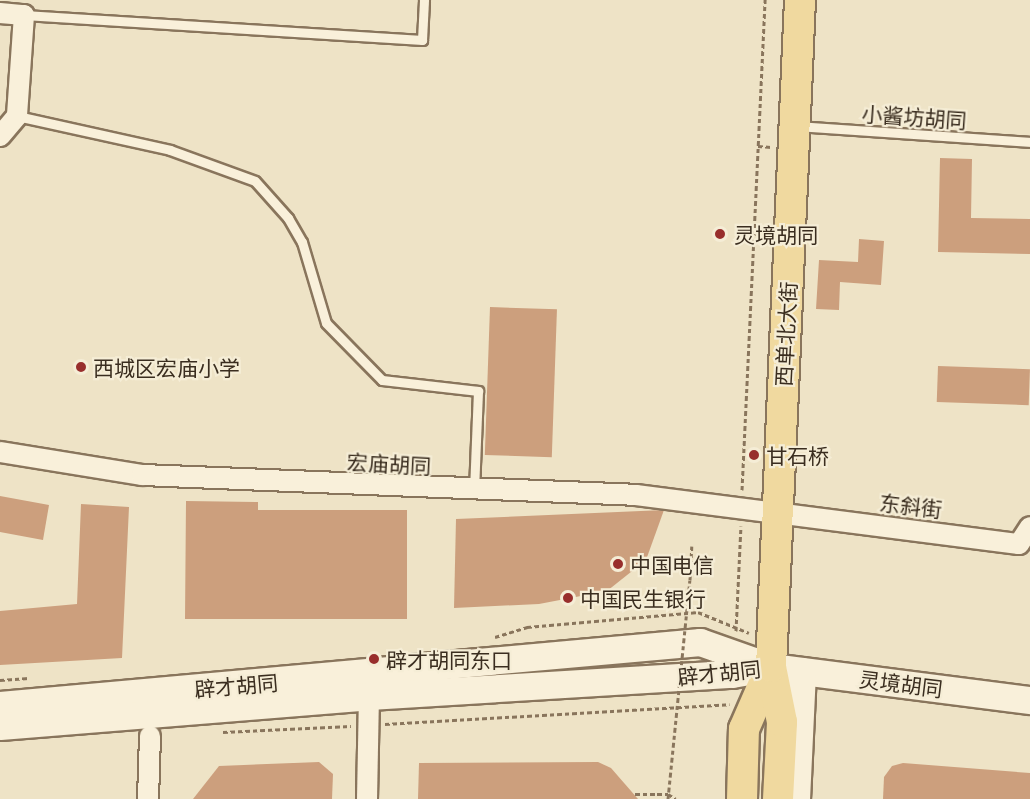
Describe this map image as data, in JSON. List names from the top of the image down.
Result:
{
  "streets": {
    "main road": ["西单北大街", "辟才胡同", "灵境胡同"],
    "street": ["宏庙胡同", "东斜街"],
    "lane": ["小酱坊胡同"]
  },
  "crossings": [
    ["小酱坊胡同", "西单北大街"],
    ["西单北大街", "宏庙胡同"],
    ["西单北大街", "东斜街"],
    ["西单北大街", "辟才胡同"],
    ["西单北大街", "灵境胡同"],
    ["宏庙胡同", "东斜街"],
    ["辟才胡同", "灵境胡同"]
  ],
  "places": [
    "灵境胡同",
    "西城区宏庙小学",
    "甘石桥",
    "中国电信",
    "中国民生银行",
    "辟才胡同东口"
  ]
}
